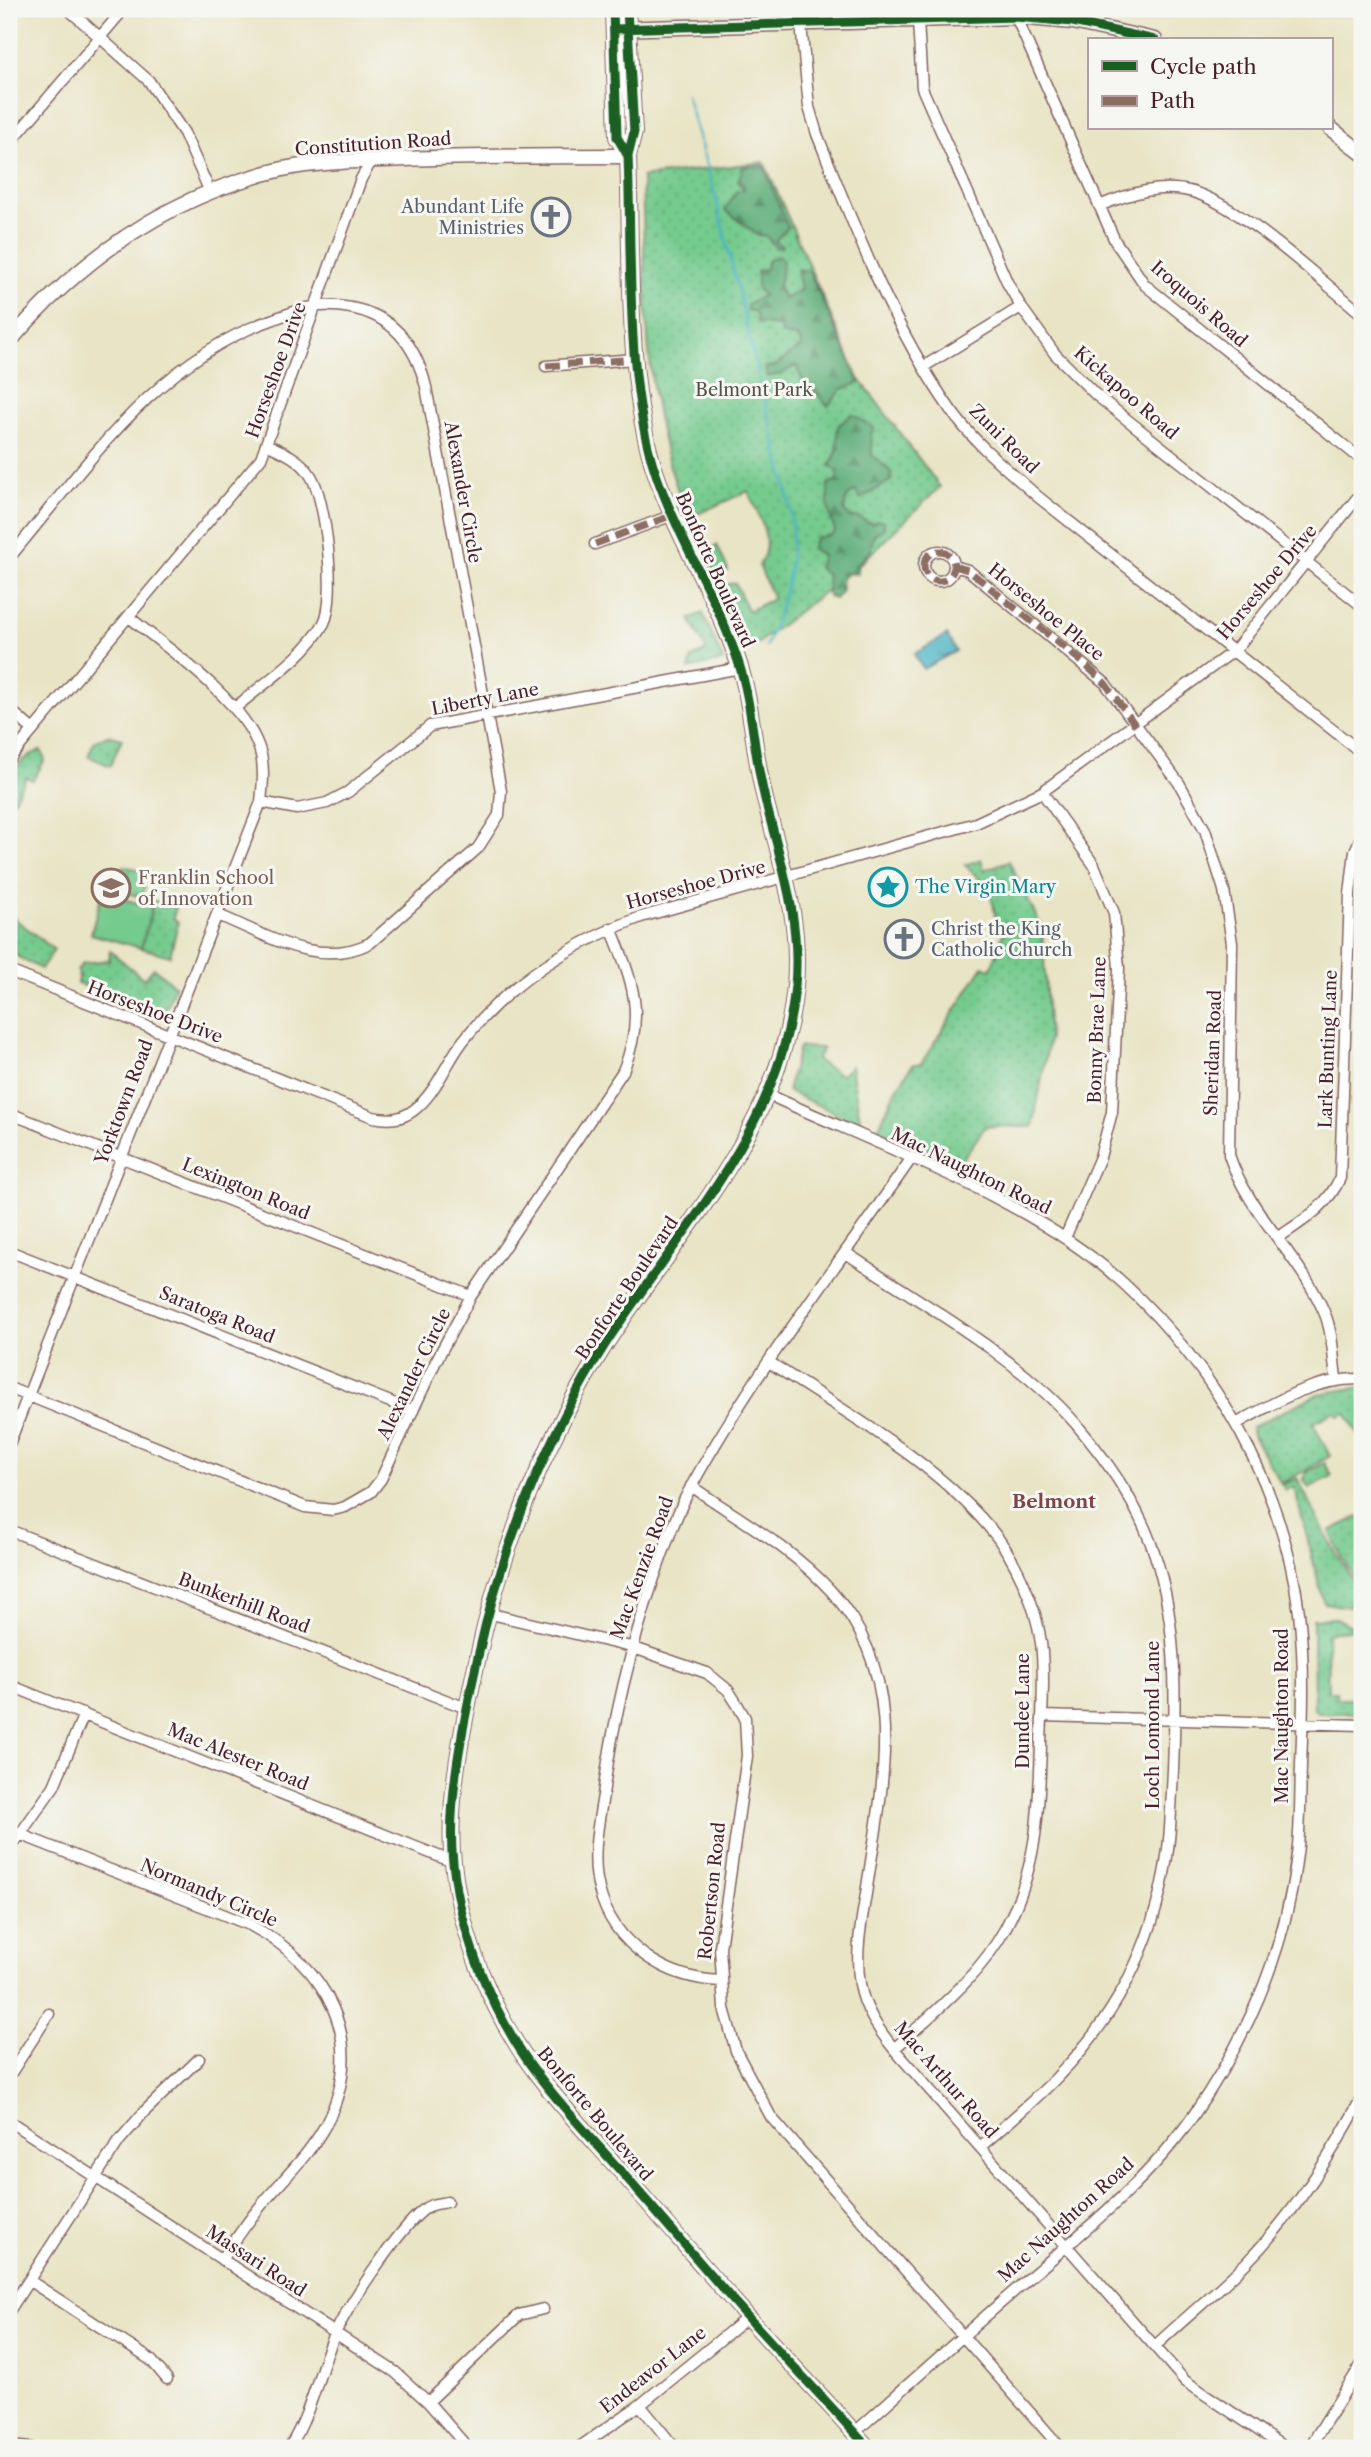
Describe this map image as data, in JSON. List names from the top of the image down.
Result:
{
  "streets": {
    "main road": ["Bonforte Boulevard"],
    "street": [
      "Constitution Road",
      "Iroquois Road",
      "Horseshoe Drive",
      "Kickapoo Road",
      "Zuni Road",
      "Alexander Circle",
      "Horseshoe Place",
      "Liberty Lane",
      "Bonny Brae Lane",
      "Lark Bunting Lane",
      "Sheridan Road",
      "Yorktown Road",
      "Mac Naughton Road",
      "Lexington Road",
      "Saratoga Road",
      "Mac Kenzie Road",
      "Bunkerhill Road",
      "Dundee Lane",
      "Loch Lomond Lane",
      "Mac Alester Road",
      "Robertson Road",
      "Normandy Circle",
      "Mac Arthur Road",
      "Massari Road",
      "Endeavor Lane"
    ]
  },
  "crossings": [
    ["Constitution Road", "Horseshoe Drive"],
    ["Constitution Road", "Bonforte Boulevard"],
    ["Horseshoe Drive", "Kickapoo Road"],
    ["Horseshoe Drive", "Zuni Road"],
    ["Horseshoe Drive", "Alexander Circle"],
    ["Horseshoe Drive", "Bonforte Boulevard"],
    ["Horseshoe Drive", "Horseshoe Place"],
    ["Horseshoe Drive", "Bonny Brae Lane"],
    ["Horseshoe Drive", "Sheridan Road"],
    ["Horseshoe Drive", "Yorktown Road"],
    ["Alexander Circle", "Liberty Lane"],
    ["Alexander Circle", "Yorktown Road"],
    ["Alexander Circle", "Lexington Road"],
    ["Alexander Circle", "Saratoga Road"],
    ["Bonforte Boulevard", "Liberty Lane"],
    ["Bonforte Boulevard", "Mac Naughton Road"],
    ["Bonforte Boulevard", "Bunkerhill Road"],
    ["Bonforte Boulevard", "Mac Alester Road"],
    ["Bonforte Boulevard", "Robertson Road"],
    ["Bonforte Boulevard", "Endeavor Lane"],
    ["Horseshoe Place", "Sheridan Road"],
    ["Liberty Lane", "Yorktown Road"],
    ["Bonny Brae Lane", "Mac Naughton Road"],
    ["Lark Bunting Lane", "Sheridan Road"],
    ["Yorktown Road", "Lexington Road"],
    ["Yorktown Road", "Saratoga Road"],
    ["Mac Naughton Road", "Mac Kenzie Road"],
    ["Mac Naughton Road", "Robertson Road"],
    ["Mac Naughton Road", "Mac Arthur Road"],
    ["Mac Kenzie Road", "Dundee Lane"],
    ["Mac Kenzie Road", "Loch Lomond Lane"],
    ["Mac Kenzie Road", "Robertson Road"],
    ["Mac Kenzie Road", "Mac Arthur Road"],
    ["Dundee Lane", "Mac Arthur Road"],
    ["Loch Lomond Lane", "Mac Arthur Road"],
    ["Normandy Circle", "Massari Road"]
  ],
  "districts": ["Belmont"],
  "parks": ["Belmont Park"],
  "places": {
    "church": ["Abundant Life Ministries", "Christ the King Catholic Church"],
    "place": ["The Virgin Mary"],
    "school or university": ["Franklin School of Innovation"]
  },
  "legend": ["Cycle path", "Path"]
}
